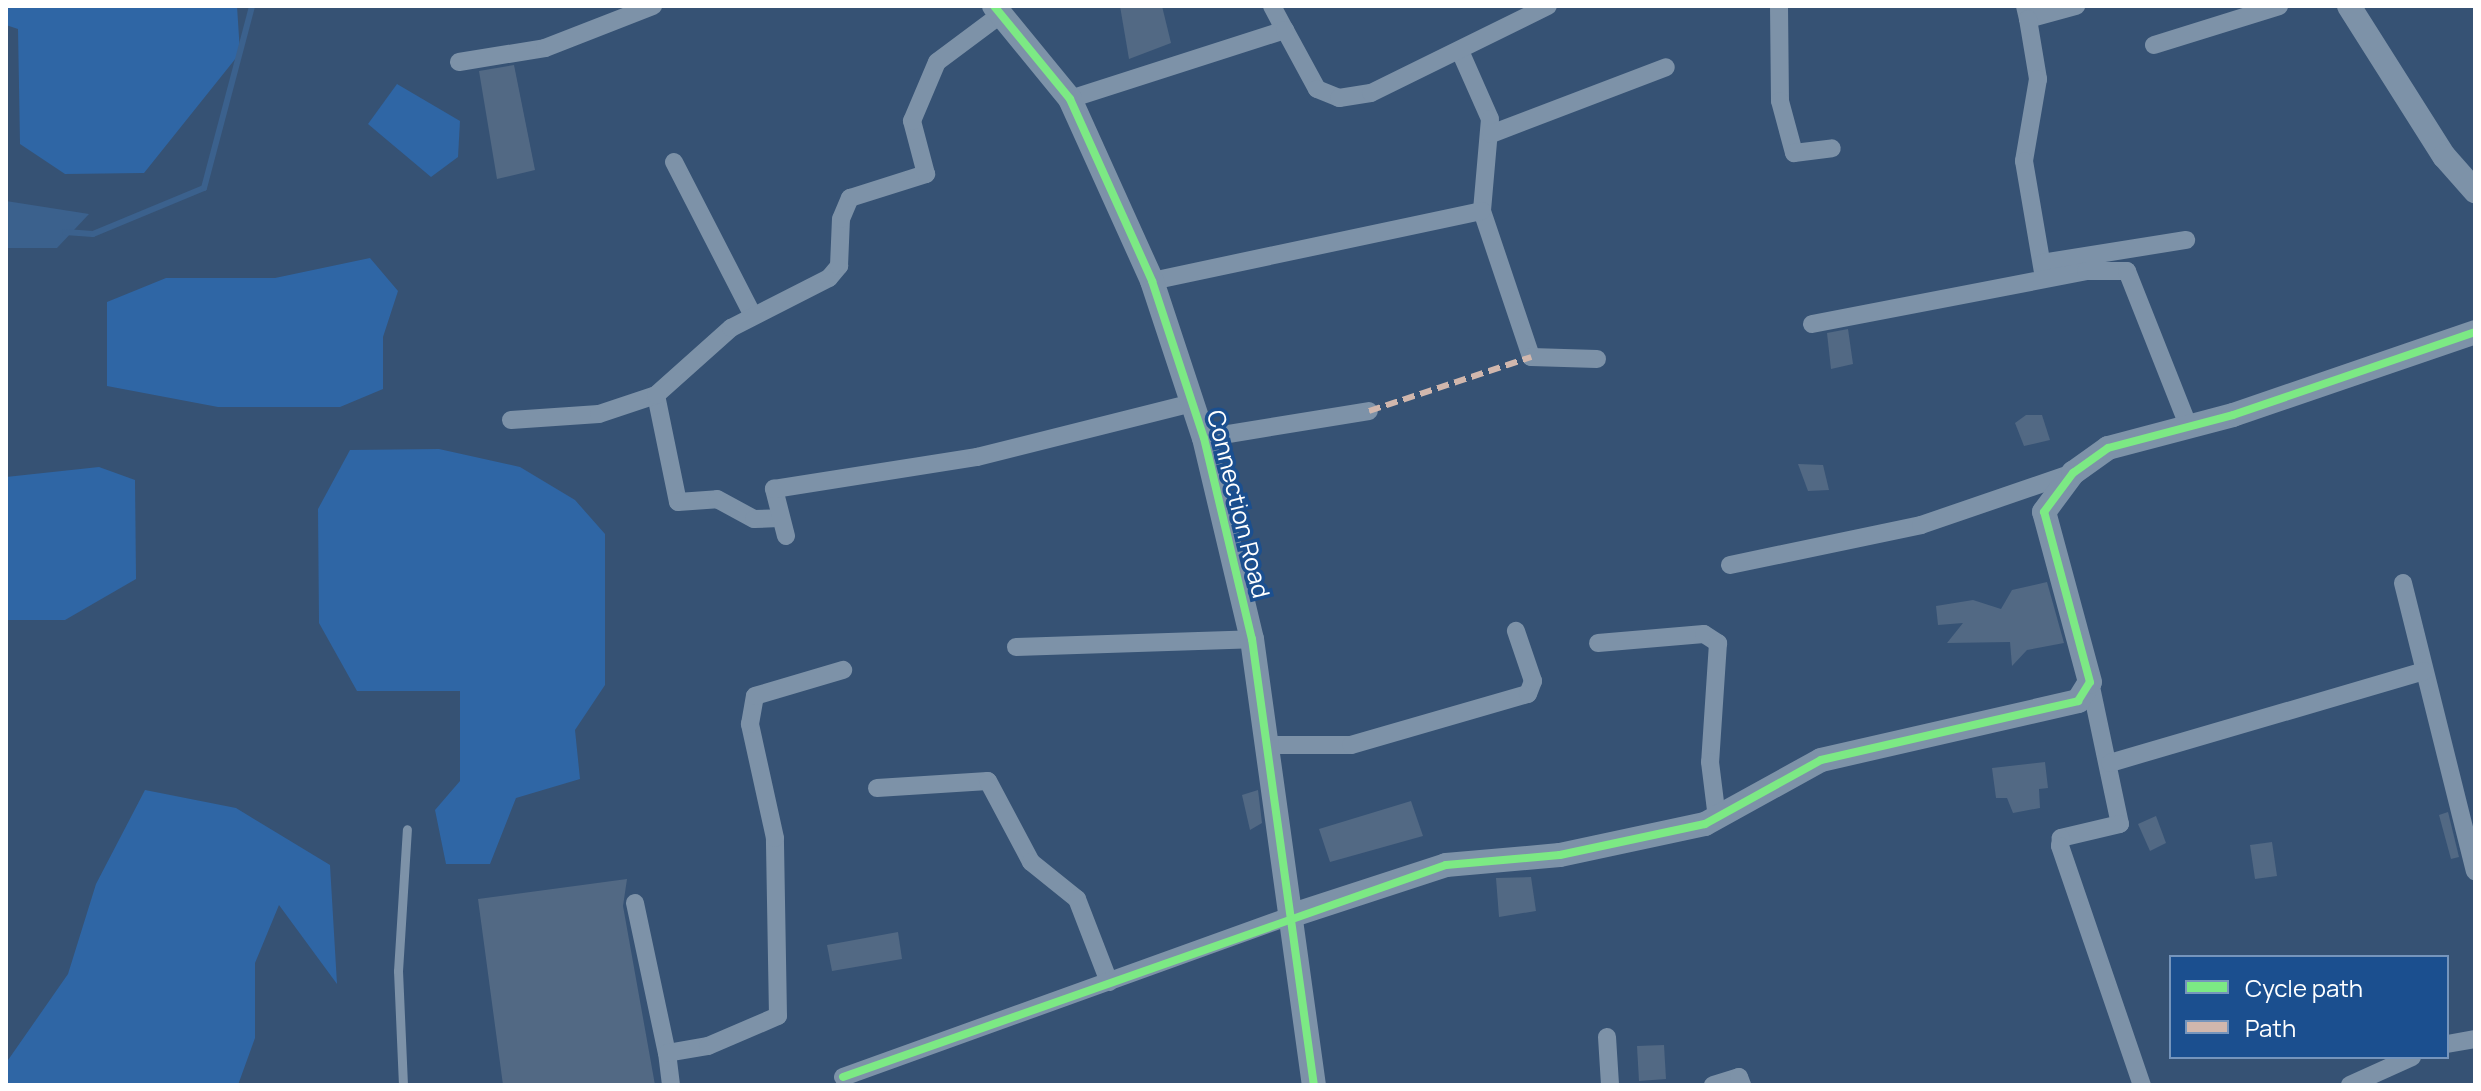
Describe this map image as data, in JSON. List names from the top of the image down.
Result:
{
  "streets": {
    "street": ["Connection Road"]
  },
  "legend": ["Cycle path", "Path"]
}
